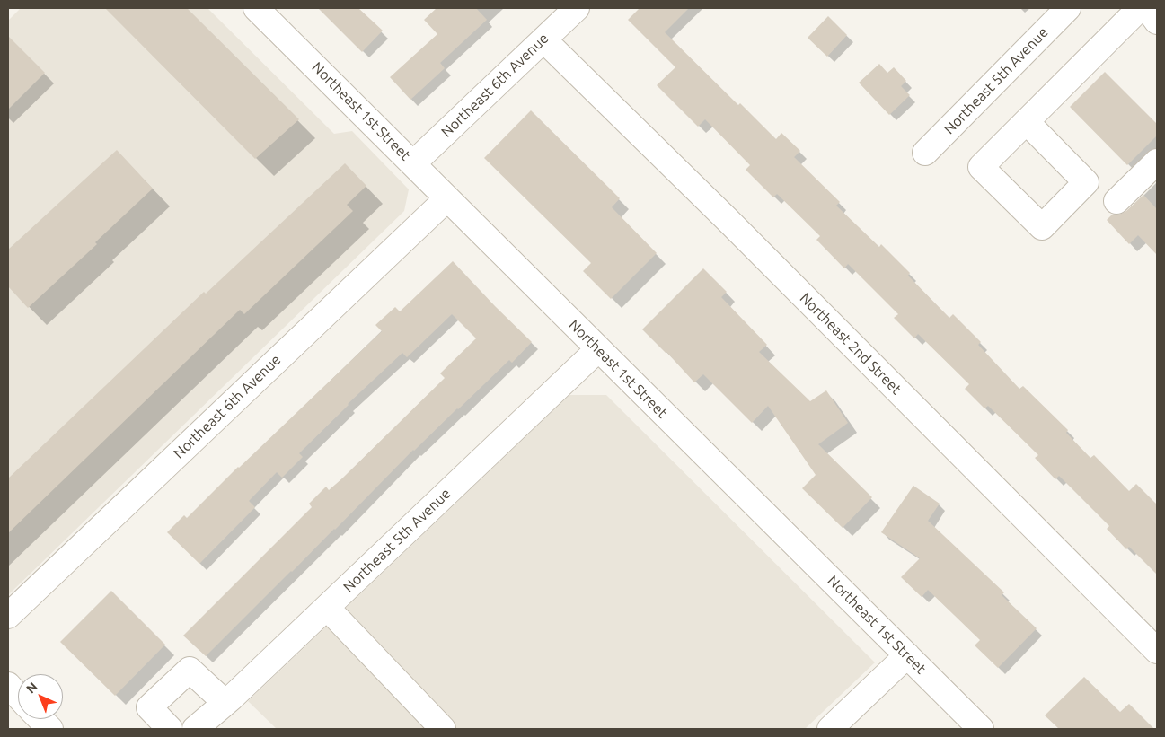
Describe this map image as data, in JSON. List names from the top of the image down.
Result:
{
  "streets": {
    "street": [
      "Northeast 5th Avenue",
      "Northeast 6th Avenue",
      "Northeast 1st Street",
      "Northeast 2nd Street"
    ]
  },
  "crossings": [
    ["Northeast 5th Avenue", "Northeast 1st Street"],
    ["Northeast 6th Avenue", "Northeast 1st Street"],
    ["Northeast 6th Avenue", "Northeast 2nd Street"]
  ],
  "north": "top left"
}
